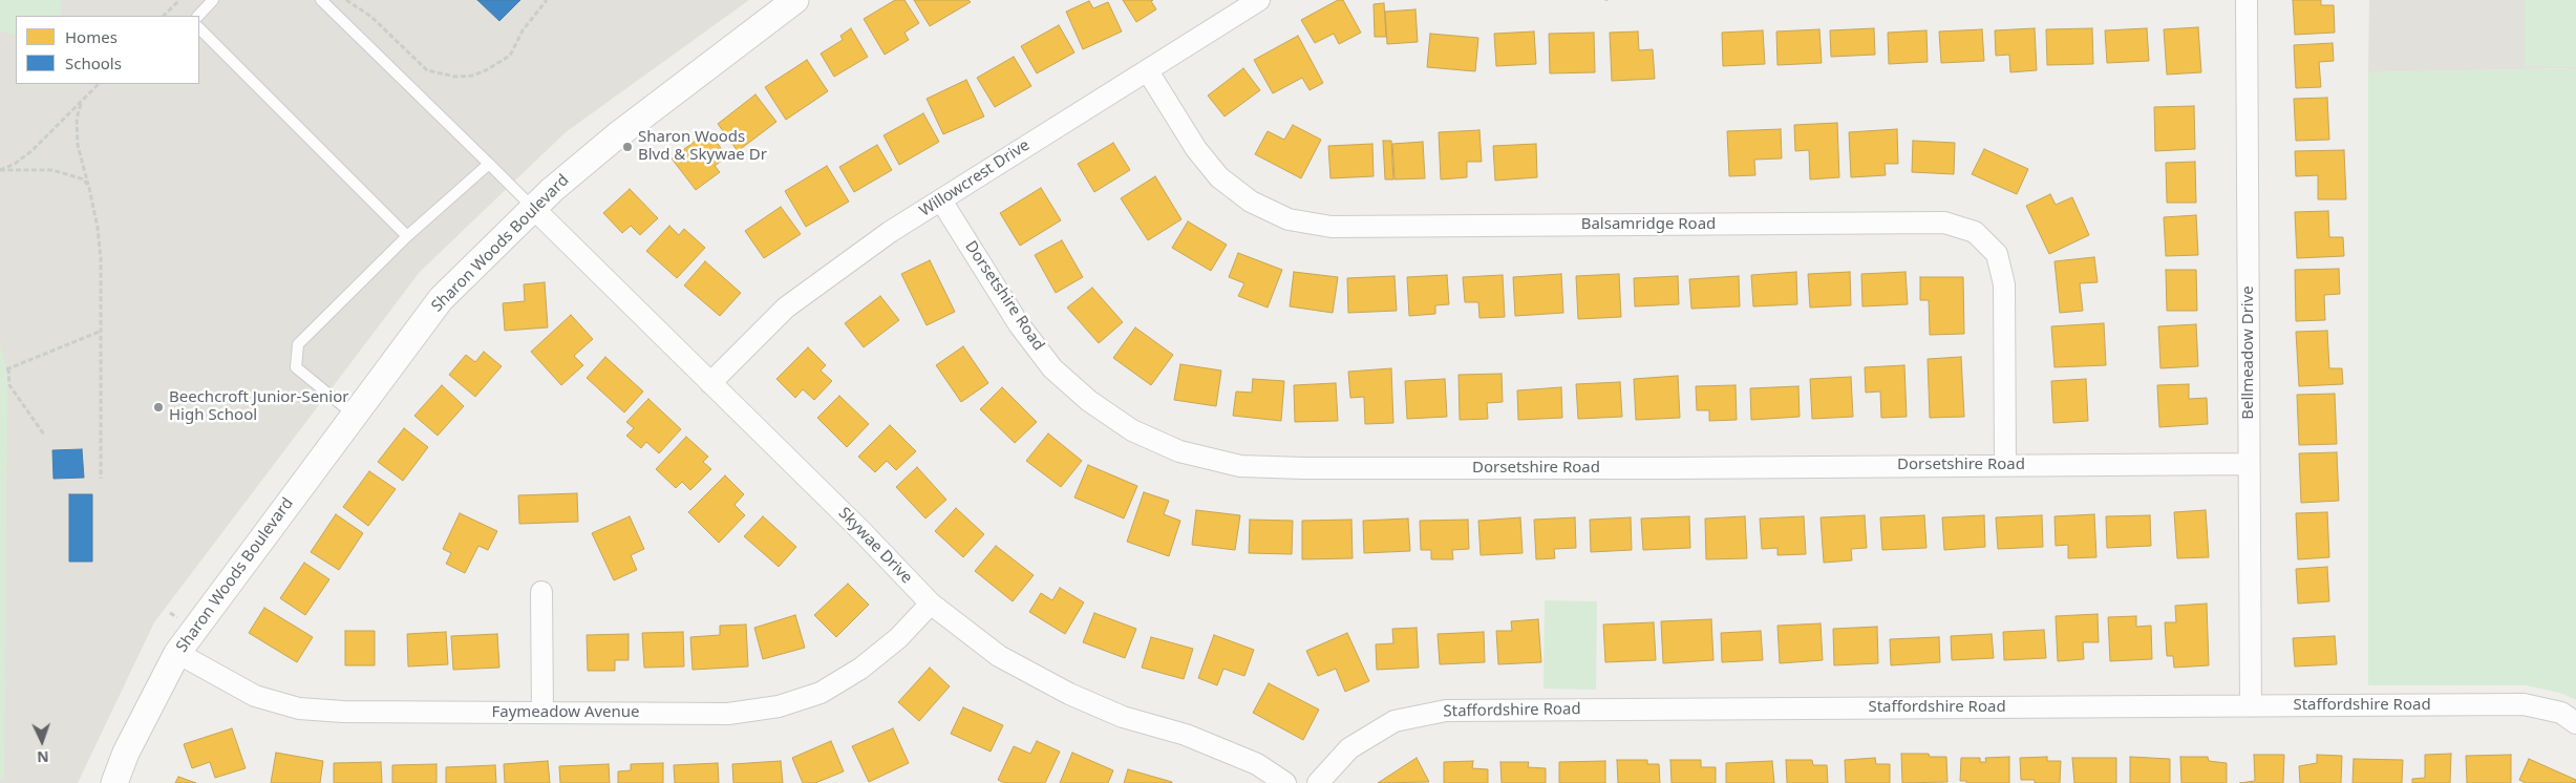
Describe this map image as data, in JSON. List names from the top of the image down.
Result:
{
  "streets": {
    "street": [
      "Willowcrest Drive",
      "Balsamridge Road",
      "Sharon Woods Boulevard",
      "Dorsetshire Road",
      "Bellmeadow Drive",
      "Skywae Drive",
      "Staffordshire Road",
      "Faymeadow Avenue"
    ]
  },
  "crossings": [
    ["Willowcrest Drive", "Balsamridge Road"],
    ["Willowcrest Drive", "Dorsetshire Road"],
    ["Willowcrest Drive", "Skywae Drive"],
    ["Balsamridge Road", "Dorsetshire Road"],
    ["Sharon Woods Boulevard", "Skywae Drive"],
    ["Sharon Woods Boulevard", "Faymeadow Avenue"],
    ["Dorsetshire Road", "Bellmeadow Drive"],
    ["Bellmeadow Drive", "Staffordshire Road"],
    ["Skywae Drive", "Faymeadow Avenue"]
  ],
  "places": ["Sharon Woods Blvd & Skywae Dr", "Beechcroft Junior-Senior High School"],
  "legend": ["Homes", "Schools"],
  "north": "bottom"
}
